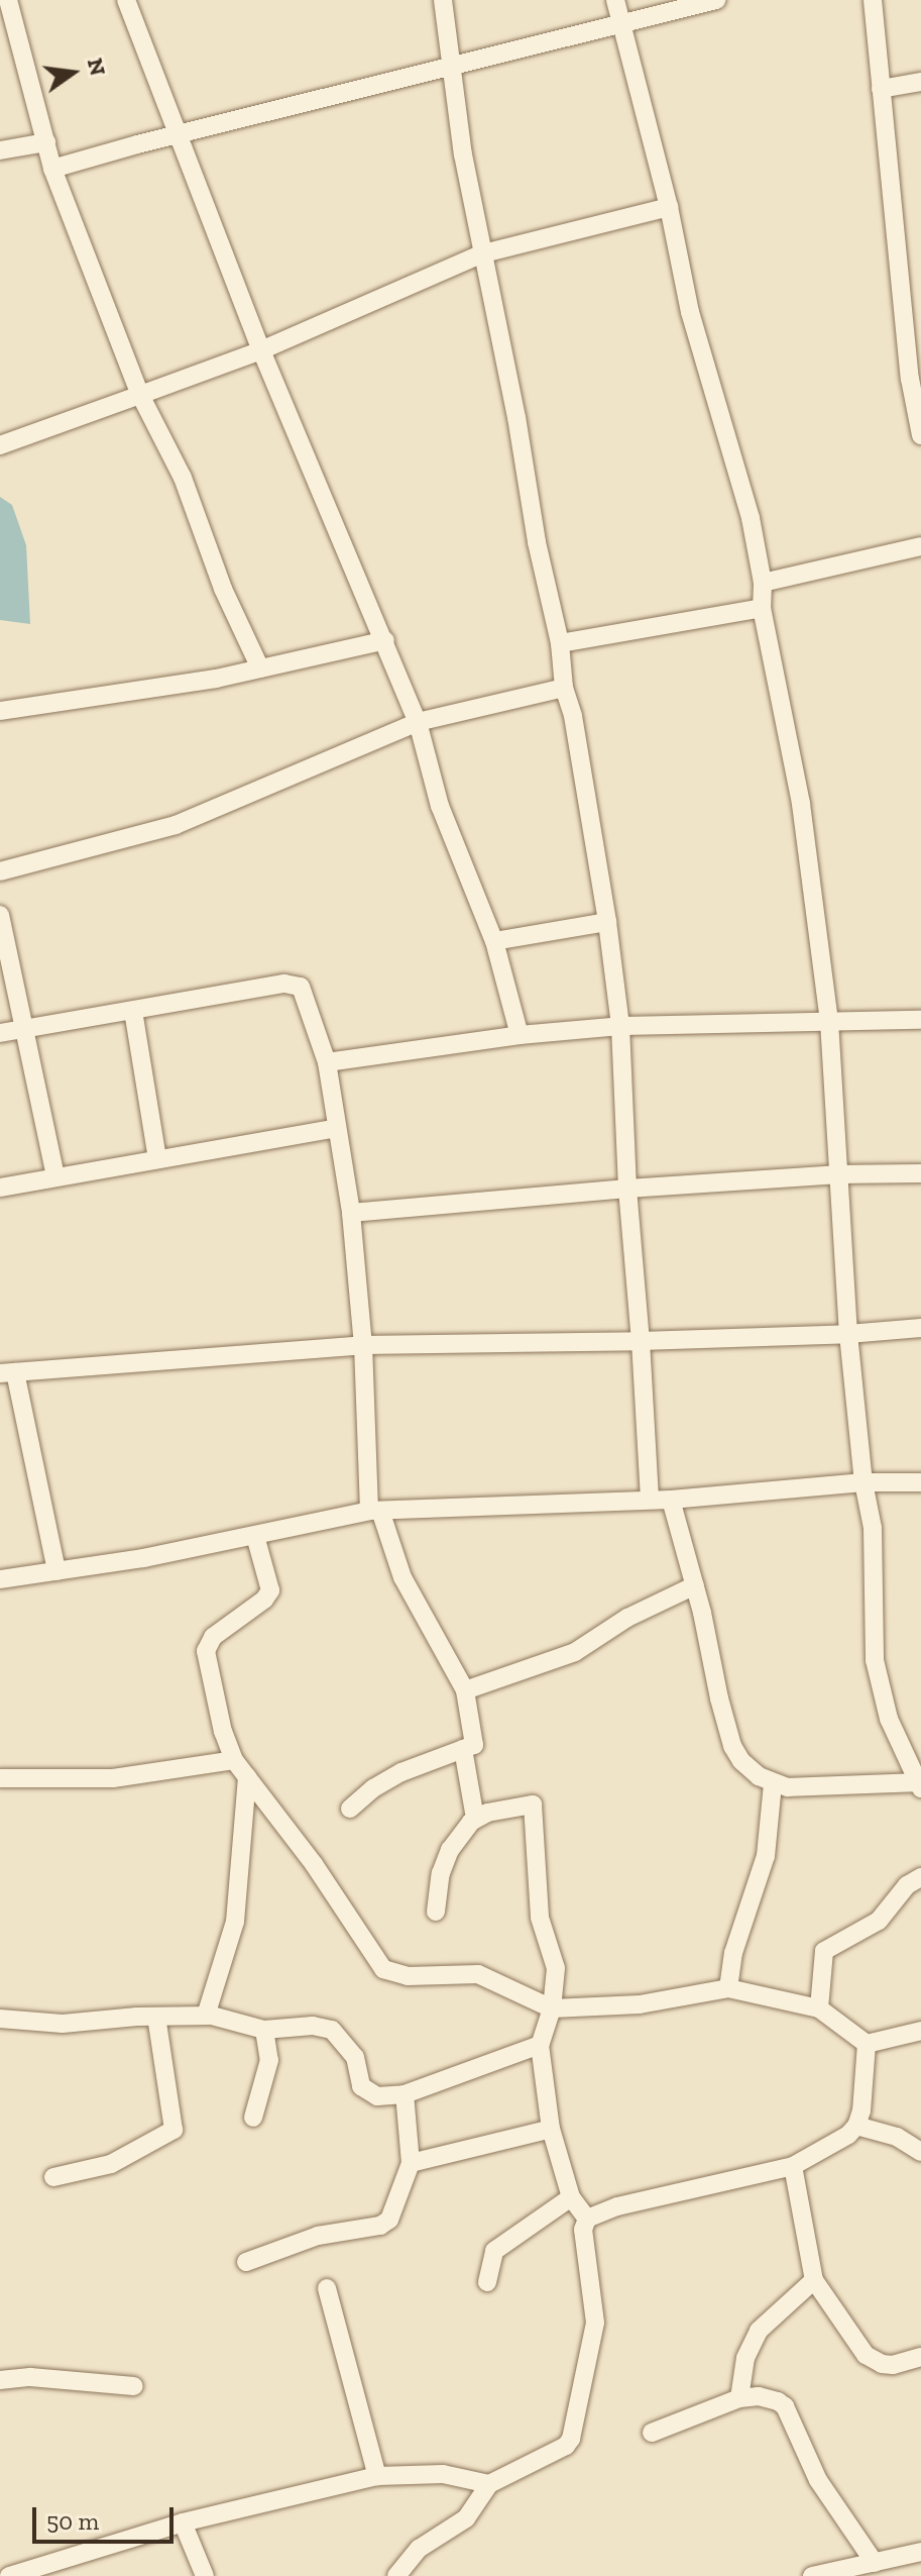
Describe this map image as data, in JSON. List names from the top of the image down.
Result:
{
  "scale_bar": "50 m",
  "north": "right"
}
